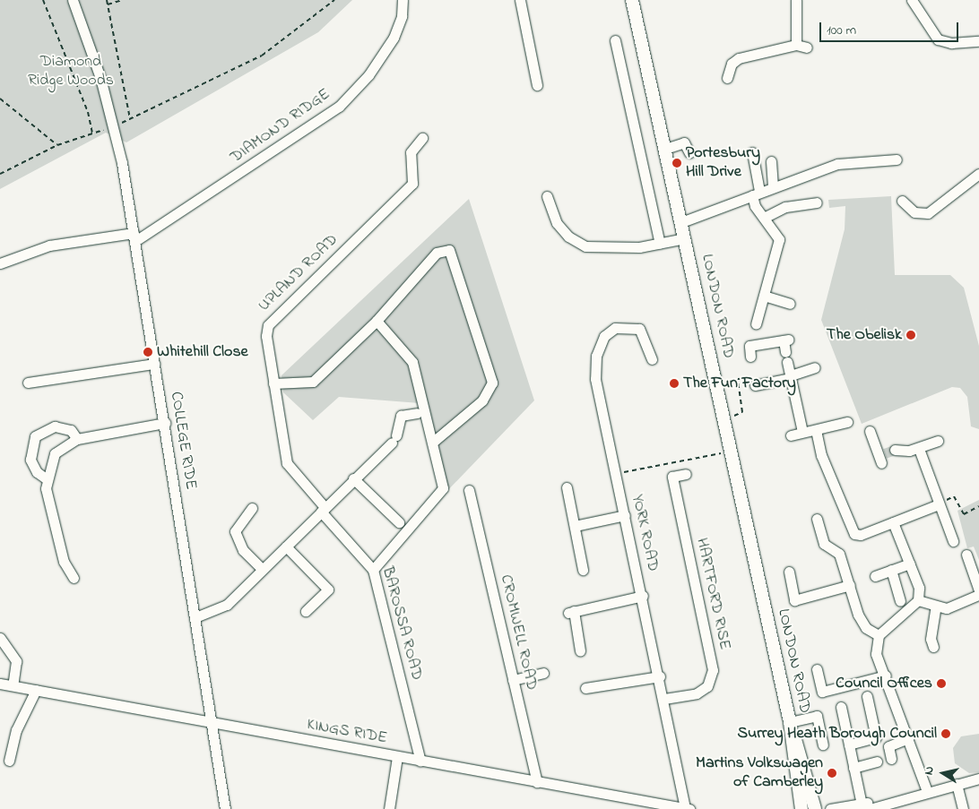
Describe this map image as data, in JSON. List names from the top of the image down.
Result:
{
  "streets": {
    "main road": ["LONDON ROAD"],
    "street": [
      "DIAMOND RIDGE",
      "UPLAND ROAD",
      "COLLEGE RIDE",
      "YORK ROAD",
      "HARTFORD RISE",
      "BAROSSA ROAD",
      "CROMWELL ROAD",
      "KINGS RIDE"
    ]
  },
  "crossings": [
    ["DIAMOND RIDGE", "COLLEGE RIDE"],
    ["UPLAND ROAD", "BAROSSA ROAD"],
    ["COLLEGE RIDE", "KINGS RIDE"],
    ["YORK ROAD", "HARTFORD RISE"],
    ["YORK ROAD", "KINGS RIDE"],
    ["BAROSSA ROAD", "KINGS RIDE"],
    ["CROMWELL ROAD", "KINGS RIDE"]
  ],
  "parks": ["Diamond Ridge Woods"],
  "places": [
    "Portesbury Hill Drive",
    "The Obelisk",
    "Whitehill Close",
    "The Fun Factory",
    "Council Offices",
    "Surrey Heath Borough Council",
    "Martins Volkswagen of Camberley"
  ],
  "scale_bar": "100 m",
  "north": "left"
}
